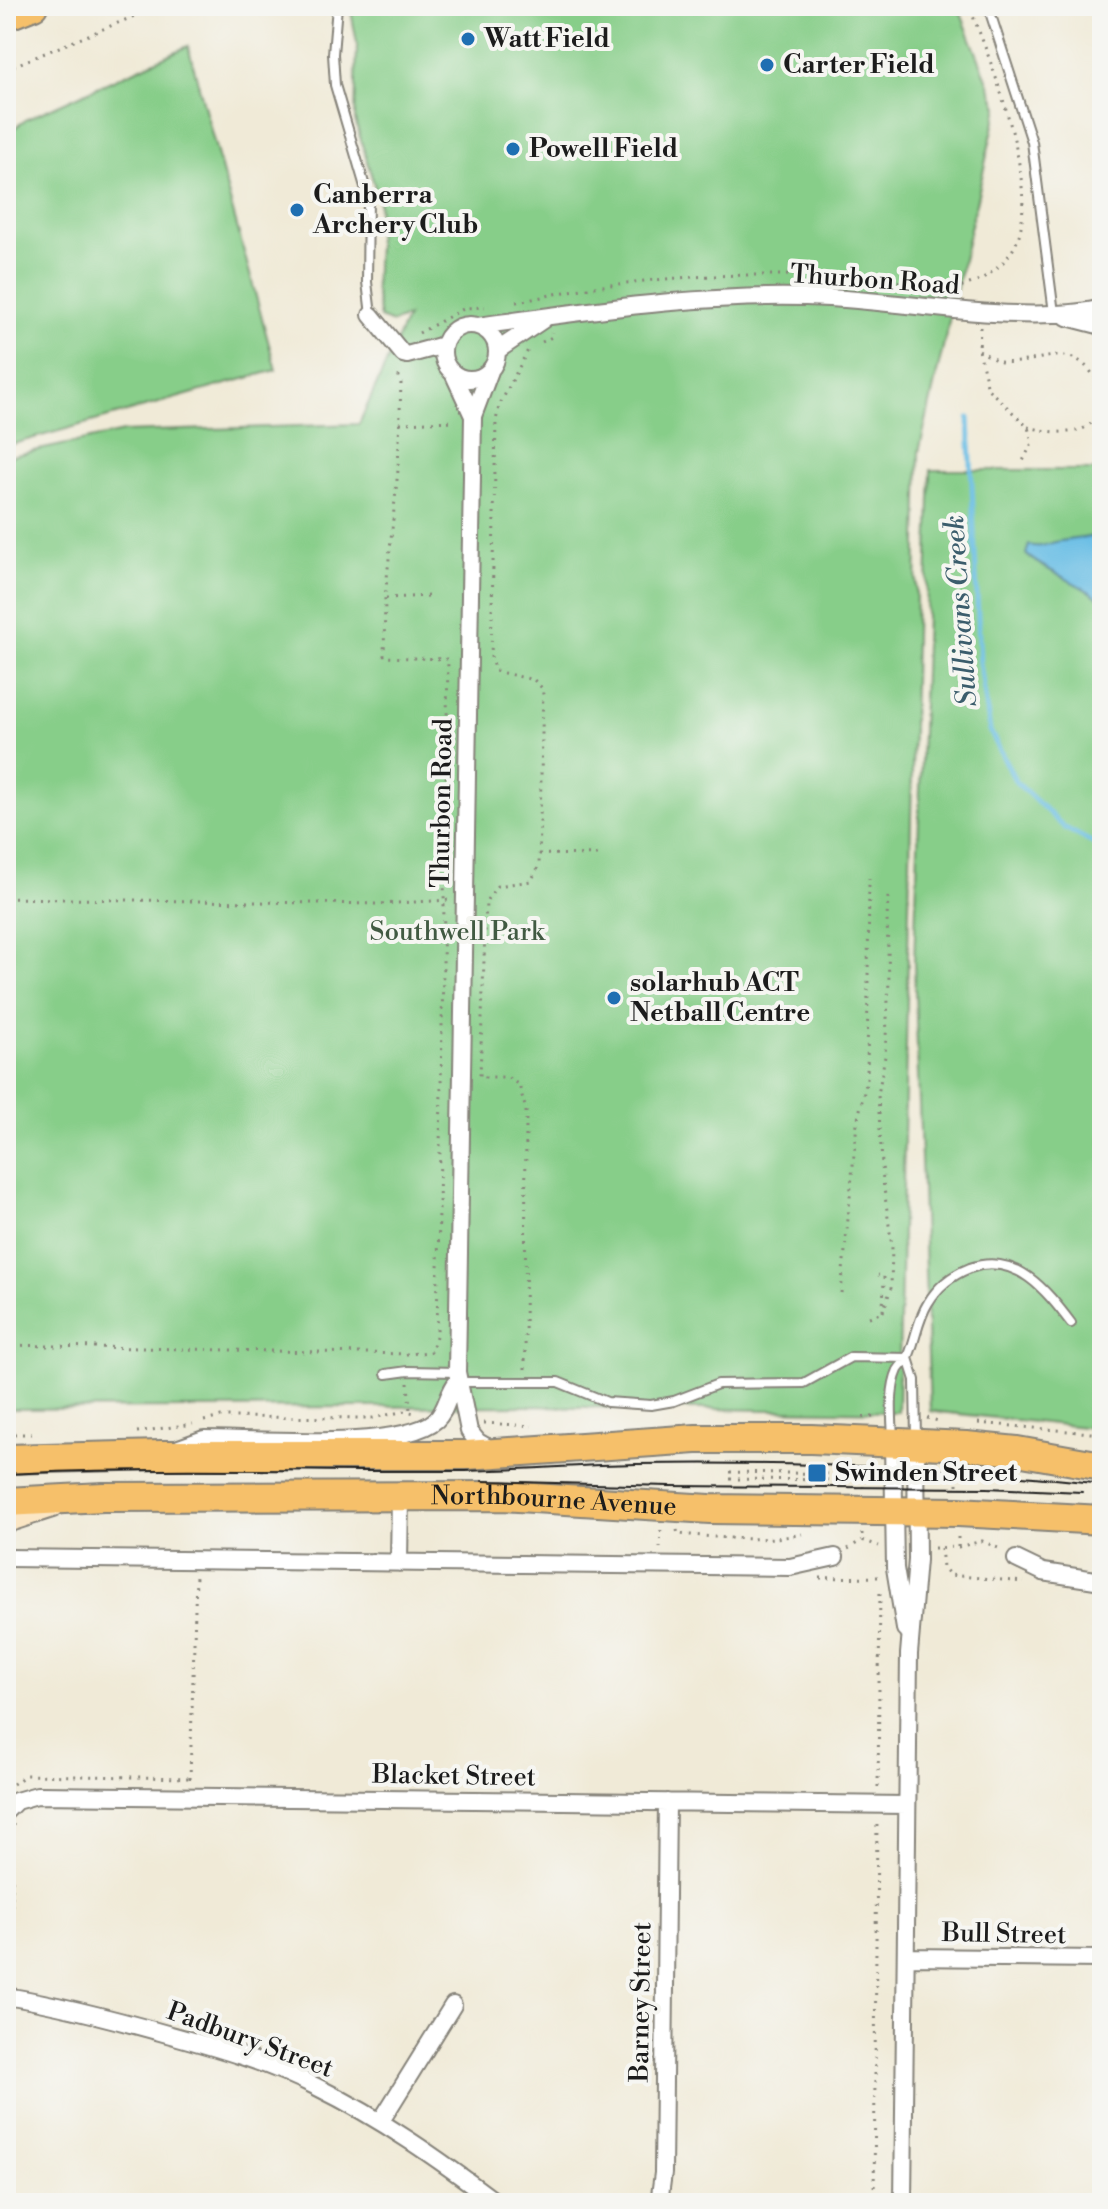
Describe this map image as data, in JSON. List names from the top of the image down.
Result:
{
  "streets": {
    "highway": ["Northbourne Avenue"],
    "street": [
      "Thurbon Road",
      "Blacket Street",
      "Bull Street",
      "Barney Street",
      "Padbury Street"
    ]
  },
  "crossings": [
    ["Thurbon Road", "Northbourne Avenue"],
    ["Blacket Street", "Barney Street"]
  ],
  "water": ["Sullivans Creek"],
  "parks": ["Southwell Park"],
  "places": {
    "other": [
      "Watt Field",
      "Carter Field",
      "Powell Field",
      "Canberra Archery Club",
      "solarhub ACT Netball Centre"
    ],
    "transit": ["Swinden Street"]
  }
}
